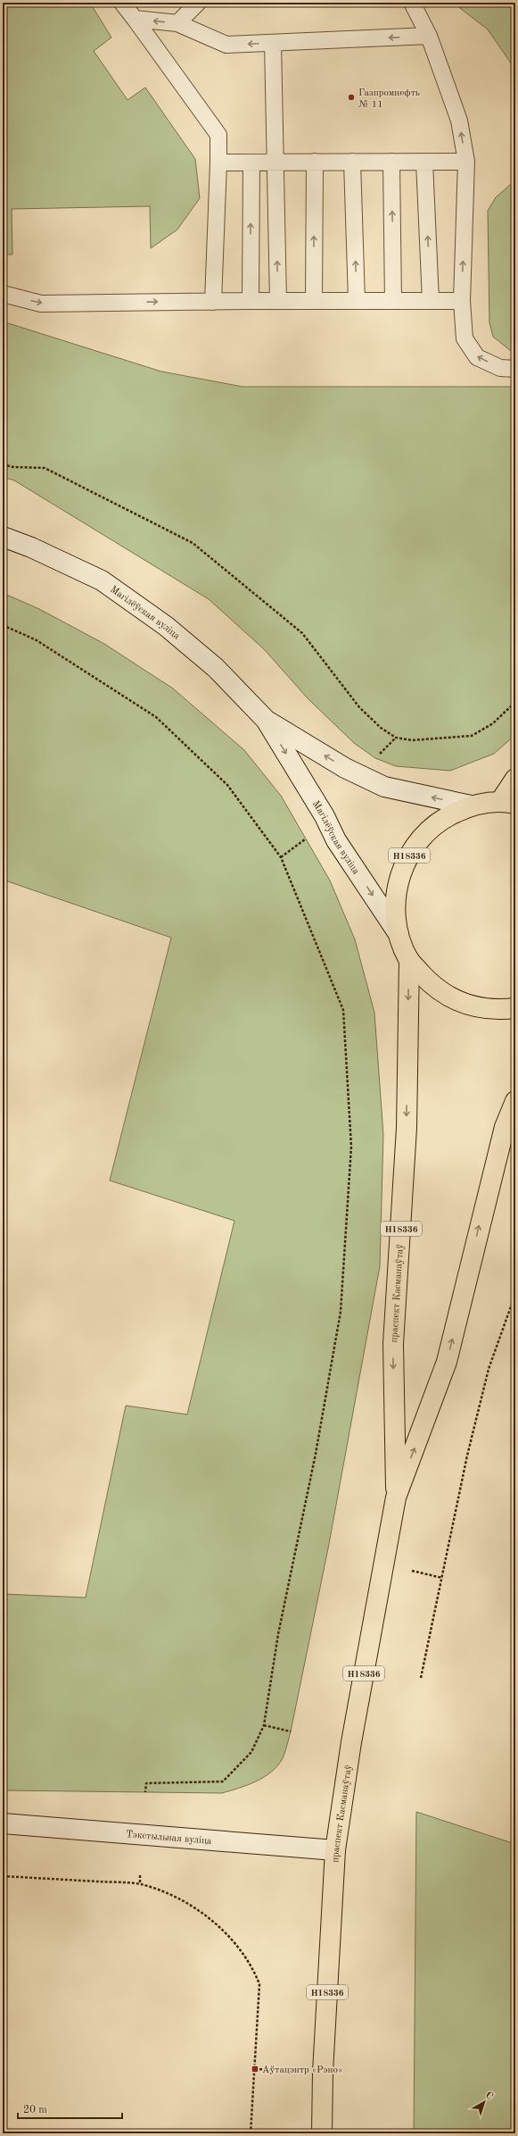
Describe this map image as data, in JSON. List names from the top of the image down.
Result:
{
  "streets": {
    "main road": ["Н18336", "праспект Касманаўтаў"],
    "street": ["Магілёўская вуліца", "Тэкстыльная вуліца"]
  },
  "crossings": [
    ["Магілёўская вуліца", "праспект Касманаўтаў"],
    ["праспект Касманаўтаў", "Тэкстыльная вуліца"]
  ],
  "places": {
    "other": ["Газпромнефть № 11"],
    "transit": ["Аўтацэнтр «Рэно»"]
  },
  "scale_bar": "20 m",
  "north": "top right"
}
